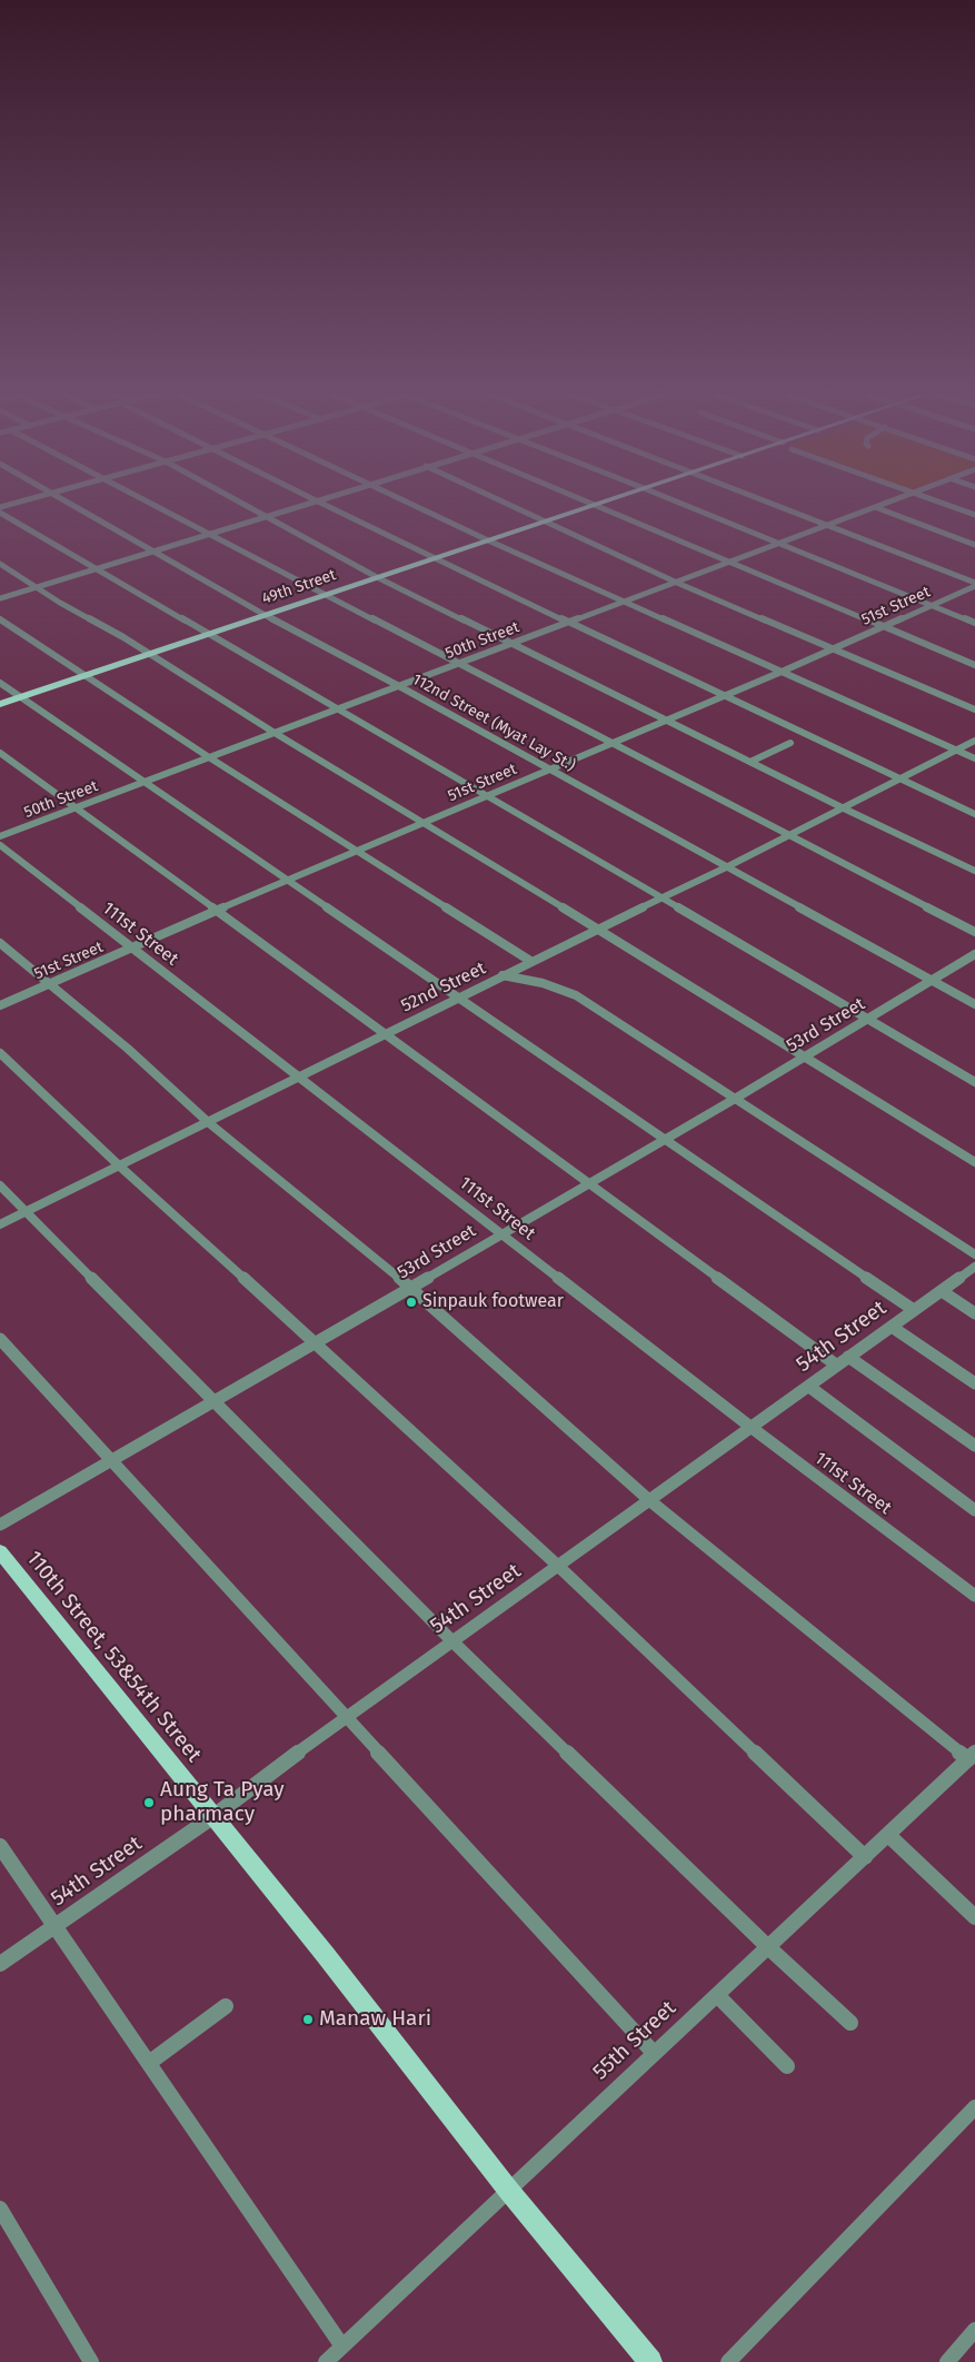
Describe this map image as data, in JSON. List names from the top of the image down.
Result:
{
  "streets": {
    "main road": ["49th Street", "110th Street, 53&54th Street"],
    "street": [
      "51st Street",
      "50th Street",
      "112nd Street (Myat Lay St.)",
      "111st Street",
      "52nd Street",
      "53rd Street",
      "54th Street",
      "55th Street"
    ]
  },
  "crossings": [
    ["49th Street", "112nd Street (Myat Lay St.)"],
    ["51st Street", "112nd Street (Myat Lay St.)"],
    ["51st Street", "111st Street"],
    ["50th Street", "112nd Street (Myat Lay St.)"],
    ["112nd Street (Myat Lay St.)", "52nd Street"],
    ["112nd Street (Myat Lay St.)", "53rd Street"],
    ["111st Street", "52nd Street"],
    ["111st Street", "53rd Street"],
    ["111st Street", "54th Street"],
    ["54th Street", "110th Street, 53&54th Street"],
    ["110th Street, 53&54th Street", "55th Street"]
  ],
  "places": ["Sinpauk footwear", "Aung Ta Pyay pharmacy", "Manaw Hari"]
}
